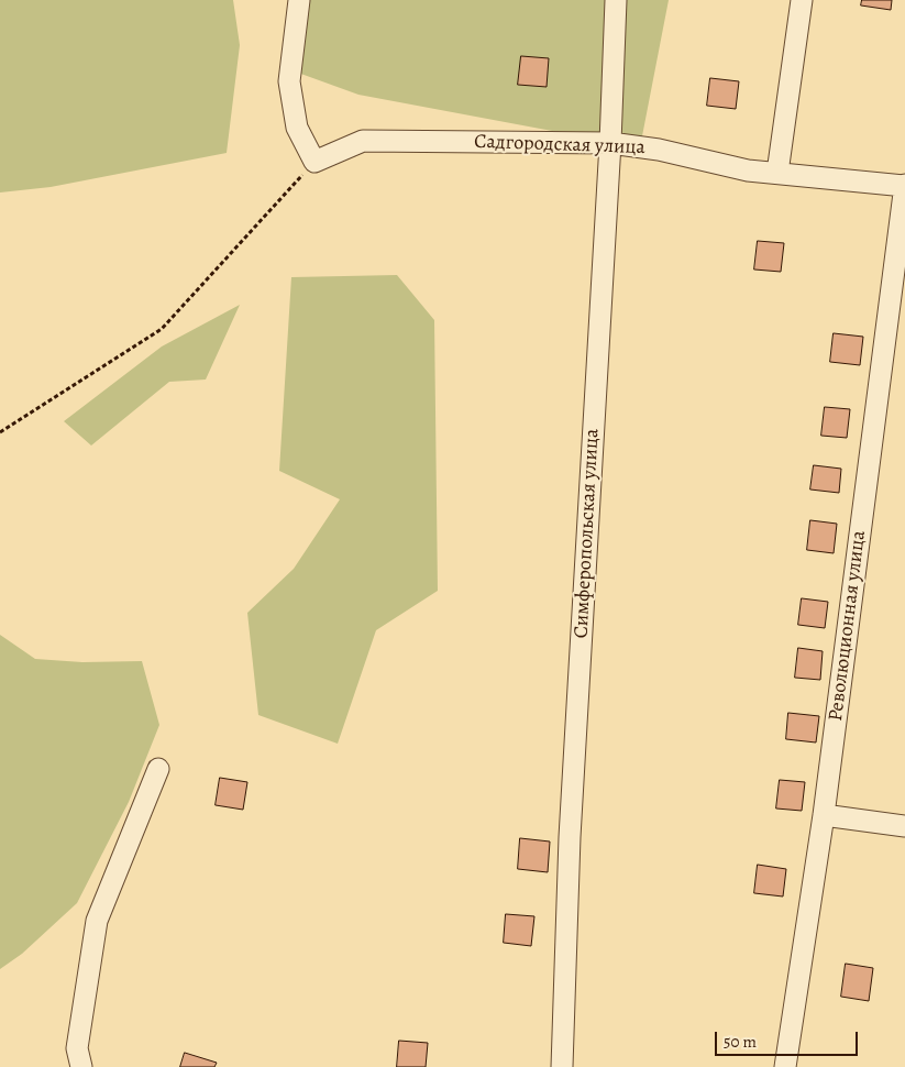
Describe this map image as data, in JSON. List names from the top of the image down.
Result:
{
  "streets": {
    "street": ["Садгородская улица", "Симферопольская улица", "Революционная улица"]
  },
  "crossings": [
    ["Садгородская улица", "Симферопольская улица"],
    ["Садгородская улица", "Революционная улица"]
  ],
  "scale_bar": "50 m"
}
